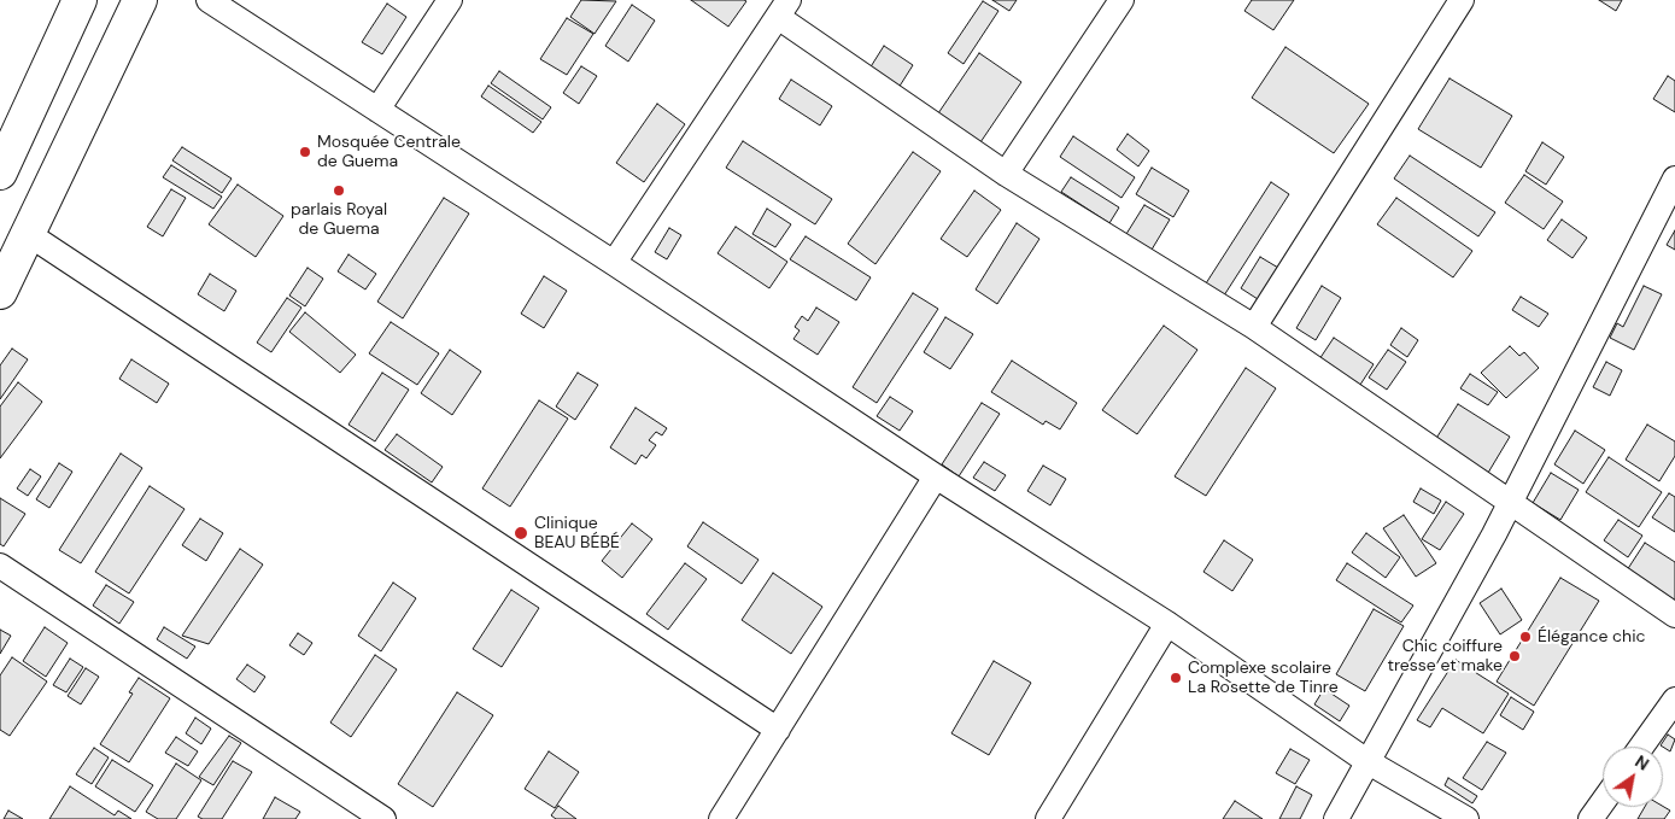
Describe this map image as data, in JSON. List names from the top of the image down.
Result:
{
  "places": [
    "Mosquée Centrale de Guema",
    "parlais Royal de Guema",
    "Clinique BEAU BÉBÉ",
    "Élégance chic",
    "Chic coiffure tresse et make",
    "Complexe scolaire La Rosette de Tinre"
  ],
  "north": "top right"
}
